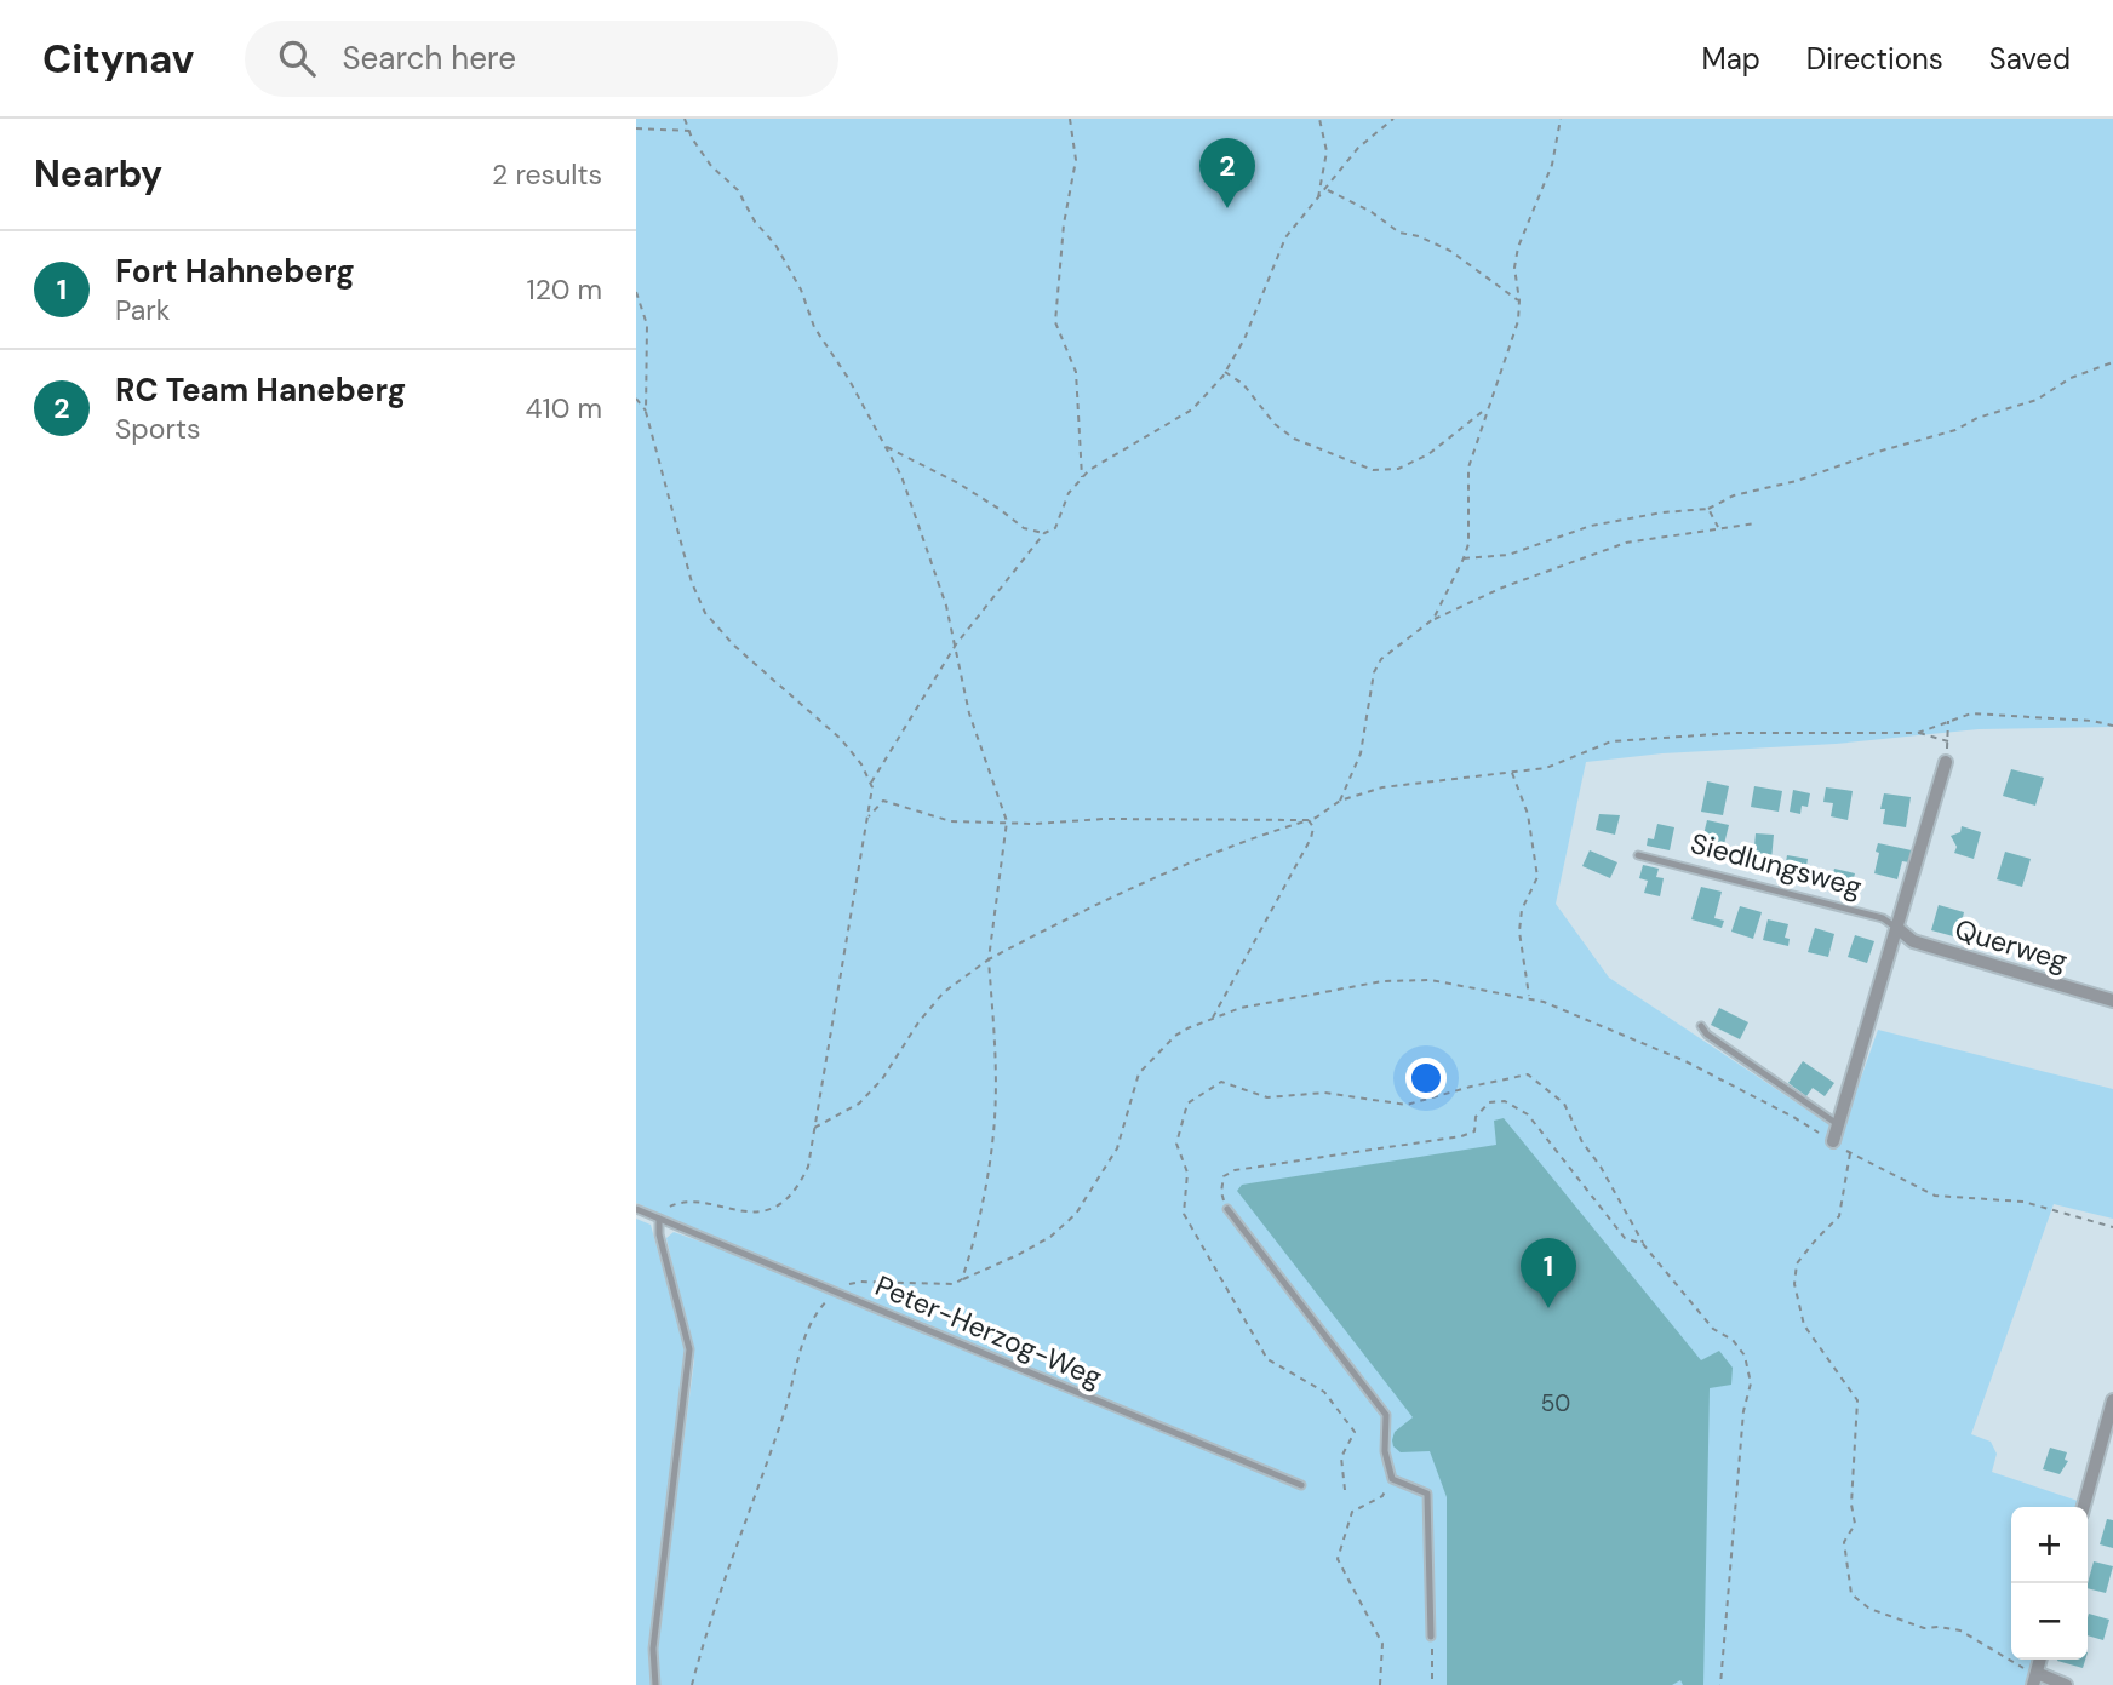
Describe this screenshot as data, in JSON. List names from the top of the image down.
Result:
{
  "streets": {
    "street": ["Querweg"],
    "lane": ["Siedlungsweg", "Peter-Herzog-Weg"]
  },
  "crossings": [
    ["Siedlungsweg", "Querweg"]
  ],
  "house_numbers": ["50"],
  "page": {
    "header": "Citynav",
    "search": "Search here",
    "nav": ["Map", "Directions", "Saved"],
    "heading": ["Nearby", "2 results"],
    "pins": ["2", "1"],
    "list": [
      {
        "mark": "1",
        "name": "Fort Hahneberg",
        "note": "Park",
        "value": "120 m"
      },
      {
        "mark": "2",
        "name": "RC Team Haneberg",
        "note": "Sports",
        "value": "410 m"
      }
    ],
    "map_buttons": ["+", "−"]
  }
}
